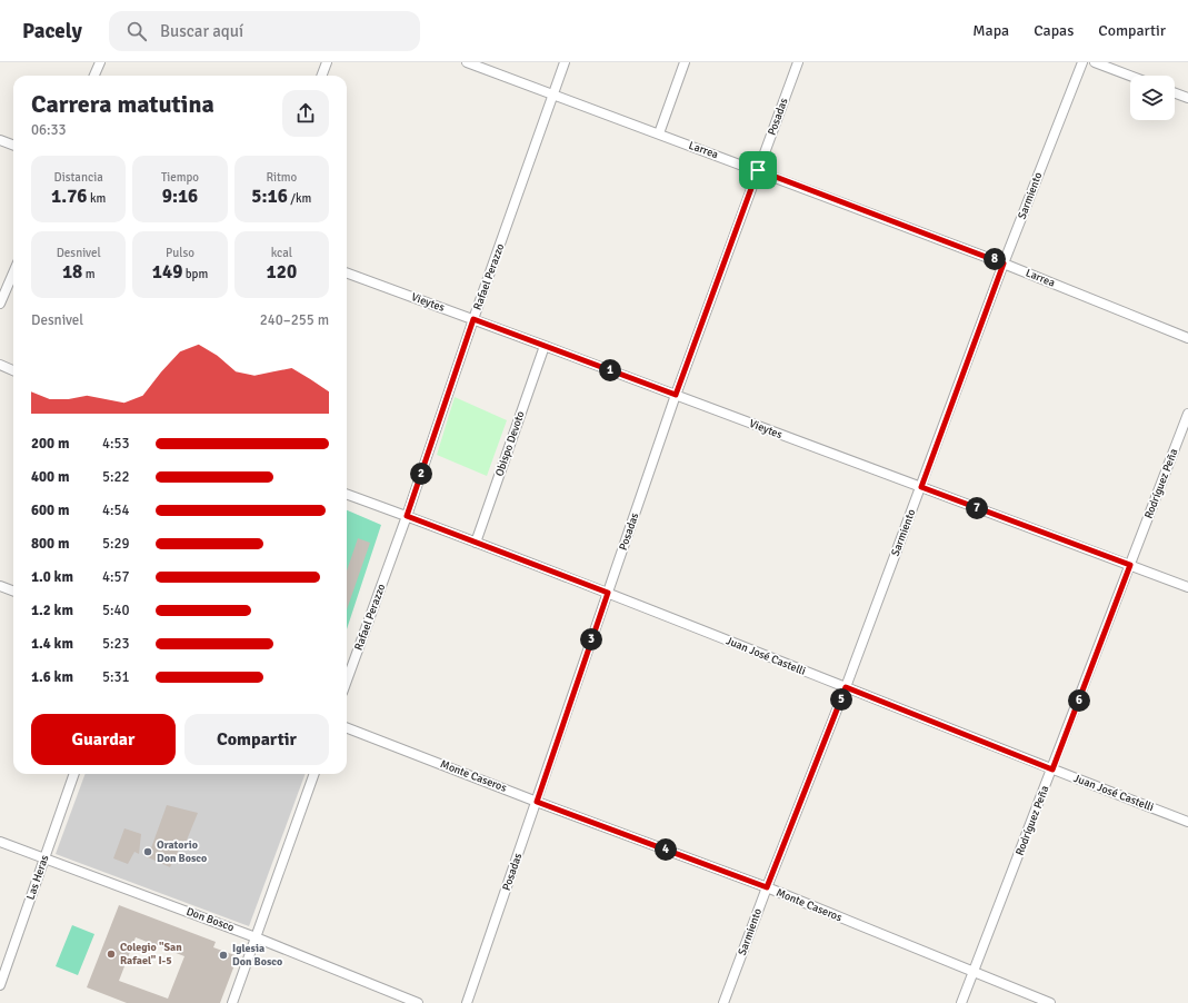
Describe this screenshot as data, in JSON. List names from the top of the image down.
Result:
{
  "streets": {
    "street": [
      "Posadas",
      "Larrea",
      "Sarmiento",
      "Rafael Perazzo",
      "Vieytes",
      "Obispo Devoto",
      "Rodríguez Peña",
      "Juan José Castelli",
      "Monte Caseros",
      "Las Heras",
      "Don Bosco"
    ]
  },
  "crossings": [
    ["Posadas", "Larrea"],
    ["Posadas", "Vieytes"],
    ["Posadas", "Juan José Castelli"],
    ["Posadas", "Monte Caseros"],
    ["Larrea", "Sarmiento"],
    ["Larrea", "Rafael Perazzo"],
    ["Sarmiento", "Vieytes"],
    ["Sarmiento", "Juan José Castelli"],
    ["Sarmiento", "Monte Caseros"],
    ["Rafael Perazzo", "Vieytes"],
    ["Rafael Perazzo", "Juan José Castelli"],
    ["Vieytes", "Obispo Devoto"],
    ["Vieytes", "Rodríguez Peña"],
    ["Obispo Devoto", "Juan José Castelli"],
    ["Rodríguez Peña", "Juan José Castelli"],
    ["Rodríguez Peña", "Monte Caseros"],
    ["Las Heras", "Don Bosco"]
  ],
  "places": ["Oratorio Don Bosco", "Colegio \"San Rafael\" I-5", "Iglesia Don Bosco"],
  "page": {
    "header": "Pacely",
    "search": "Buscar aquí",
    "nav": ["Mapa", "Capas", "Compartir"],
    "heading": ["Carrera matutina", "06:33"],
    "stats": [
      ["Distancia", "1.76 km"],
      ["Tiempo", "9:16"],
      ["Ritmo", "5:16 /km"],
      ["Desnivel", "18 m"],
      ["Pulso", "149 bpm"],
      ["kcal", "120"]
    ],
    "pins": [
      "8",
      "1",
      "2",
      "7",
      "3",
      "5",
      "6",
      "4"
    ],
    "chart": ["Desnivel", "240–255 m"],
    "list": [
      {
        "name": "200 m",
        "note": "4:53"
      },
      {
        "name": "400 m",
        "note": "5:22"
      },
      {
        "name": "600 m",
        "note": "4:54"
      },
      {
        "name": "800 m",
        "note": "5:29"
      },
      {
        "name": "1.0 km",
        "note": "4:57"
      },
      {
        "name": "1.2 km",
        "note": "5:40"
      },
      {
        "name": "1.4 km",
        "note": "5:23"
      },
      {
        "name": "1.6 km",
        "note": "5:31"
      }
    ],
    "buttons": ["Guardar", "Compartir"]
  }
}
